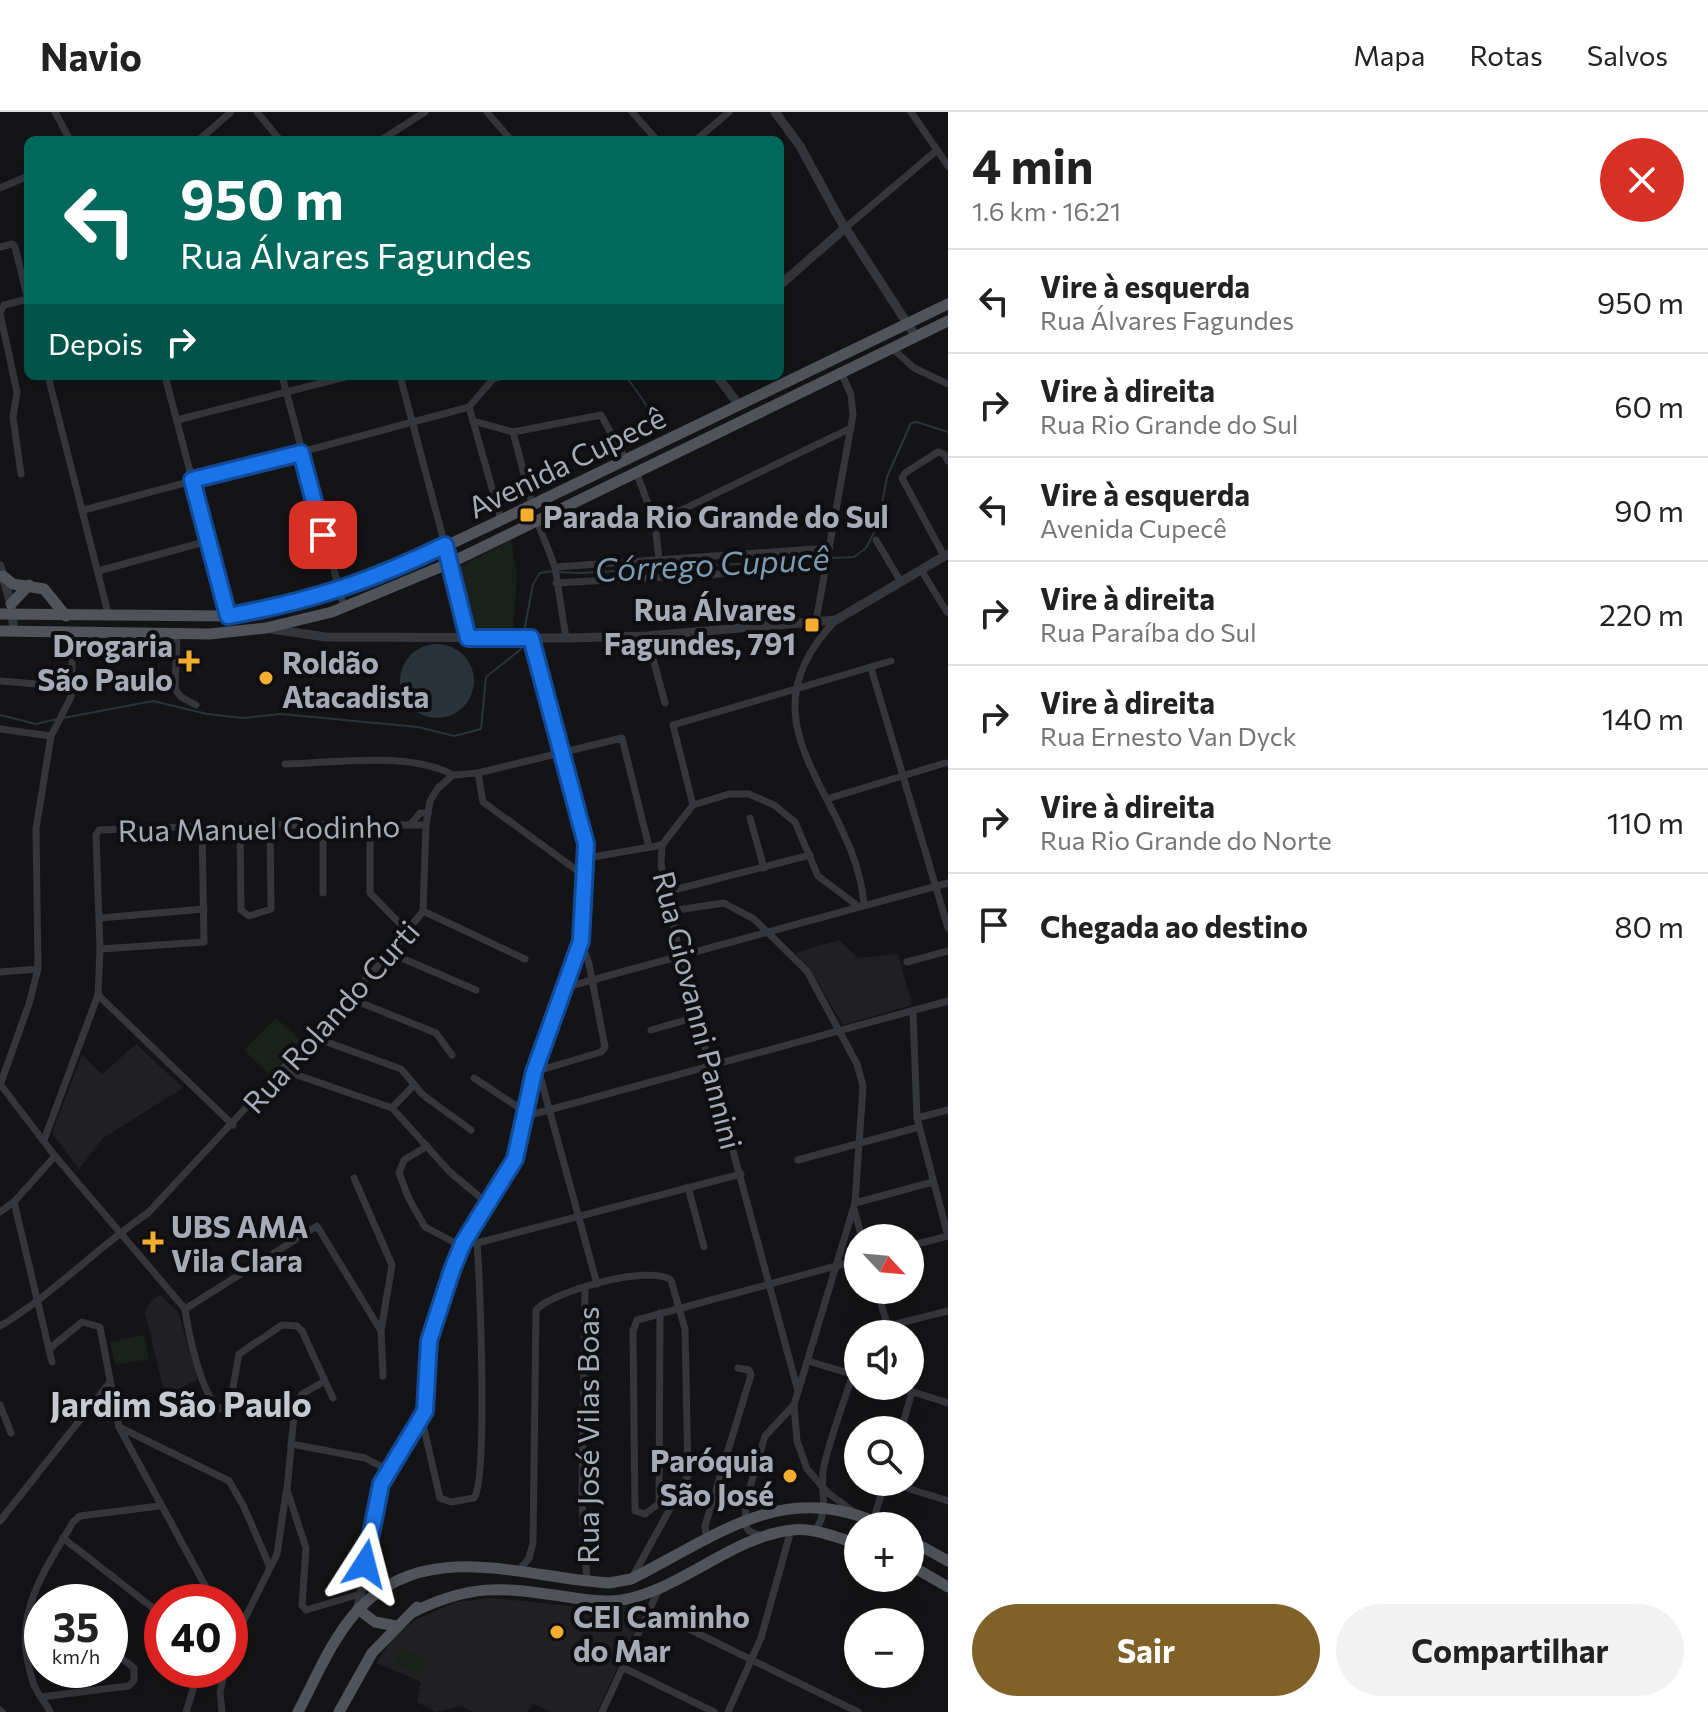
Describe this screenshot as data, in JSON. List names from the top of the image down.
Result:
{
  "streets": {
    "main road": ["Avenida Cupecê"],
    "street": [
      "Rua Manuel Godinho",
      "Rua Giovanni Pannini",
      "Rua Rolando Curti",
      "Rua José Vilas Boas"
    ]
  },
  "crossings": [
    ["Rua Manuel Godinho", "Rua Rolando Curti"]
  ],
  "districts": ["Jardim São Paulo"],
  "water": ["Córrego Cupucê"],
  "places": {
    "transit": ["Parada Rio Grande do Sul", "Rua Álvares Fagundes, 791"],
    "health": ["Drogaria São Paulo", "UBS AMA Vila Clara"],
    "other": ["Roldão Atacadista", "Paróquia São José", "CEI Caminho do Mar"]
  },
  "north": "bottom right",
  "page": {
    "header": "Navio",
    "nav": ["Mapa", "Rotas", "Salvos"],
    "heading": ["4 min", "1.6 km · 16:21"],
    "turn": ["950 m", "Rua Álvares Fagundes"],
    "list": [
      {
        "name": "Vire à esquerda",
        "note": "Rua Álvares Fagundes",
        "value": "950 m"
      },
      {
        "name": "Vire à direita",
        "note": "Rua Rio Grande do Sul",
        "value": "60 m"
      },
      {
        "name": "Vire à esquerda",
        "note": "Avenida Cupecê",
        "value": "90 m"
      },
      {
        "name": "Vire à direita",
        "note": "Rua Paraíba do Sul",
        "value": "220 m"
      },
      {
        "name": "Vire à direita",
        "note": "Rua Ernesto Van Dyck",
        "value": "140 m"
      },
      {
        "name": "Vire à direita",
        "note": "Rua Rio Grande do Norte",
        "value": "110 m"
      },
      {
        "name": "Chegada ao destino",
        "value": "80 m"
      }
    ],
    "then": "Depois",
    "map_buttons": ["+", "−"],
    "speed": "35 km/h",
    "limit": "40",
    "buttons": ["Sair", "Compartilhar"]
  }
}
